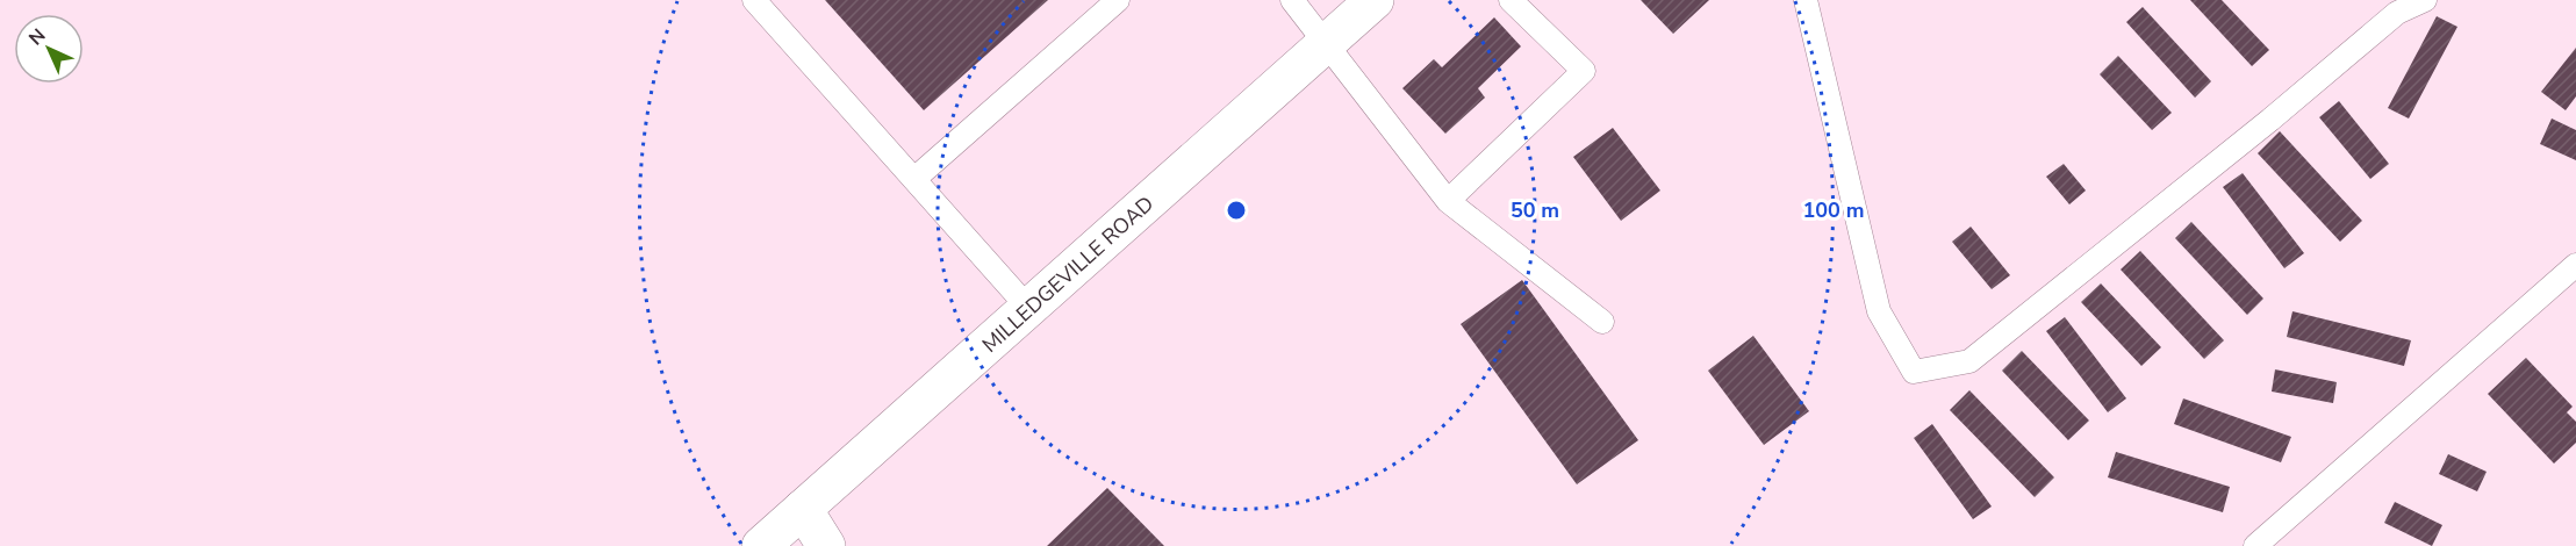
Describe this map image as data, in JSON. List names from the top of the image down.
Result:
{
  "streets": {
    "street": ["MILLEDGEVILLE ROAD"]
  },
  "north": "top left",
  "rings": ["50 m", "100 m"]
}
